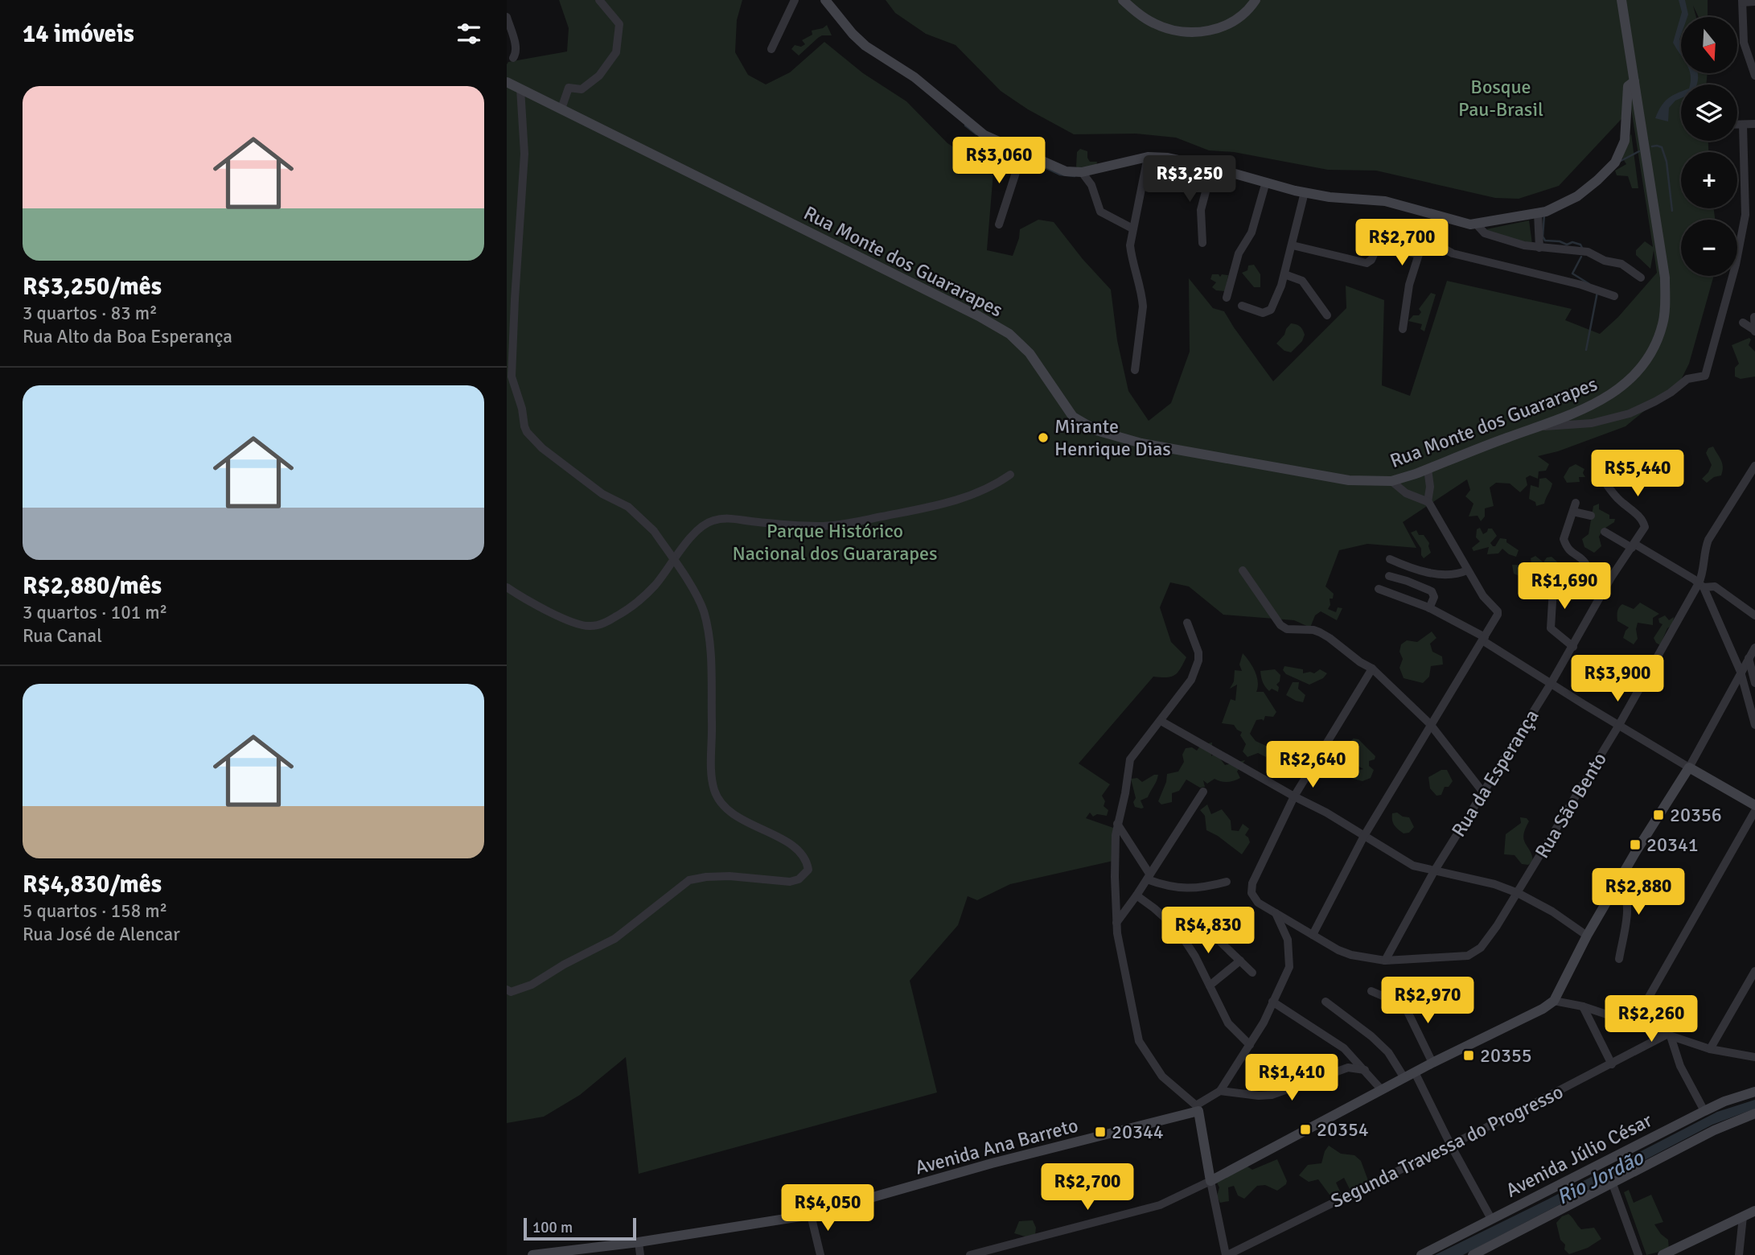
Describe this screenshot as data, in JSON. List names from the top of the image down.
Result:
{
  "streets": {
    "street": [
      "Rua Monte dos Guararapes",
      "Rua da Esperança",
      "Rua São Bento",
      "Avenida Ana Barreto",
      "Segunda Travessa do Progresso",
      "Avenida Júlio César"
    ]
  },
  "crossings": [
    ["Rua da Esperança", "Rua São Bento"]
  ],
  "water": ["Rio Jordão"],
  "parks": ["Bosque Pau-Brasil", "Parque Histórico Nacional dos Guararapes"],
  "places": {
    "other": ["Mirante Henrique Dias"],
    "transit": [
      "20356",
      "20341",
      "20355",
      "20354",
      "20344"
    ]
  },
  "scale_bar": "100 m",
  "north": "bottom",
  "page": {
    "heading": "14 imóveis",
    "map_buttons": ["+", "−"],
    "list": [
      {
        "name": "R$3,250/mês",
        "note": "3 quartos · 83 m² · Rua Alto da Boa Esperança"
      },
      {
        "name": "R$2,880/mês",
        "note": "3 quartos · 101 m² · Rua Canal"
      },
      {
        "name": "R$4,830/mês",
        "note": "5 quartos · 158 m² · Rua José de Alencar"
      }
    ],
    "price": [
      "R$3,060",
      "R$3,250",
      "R$2,700",
      "R$5,440",
      "R$1,690",
      "R$3,900",
      "R$2,640",
      "R$2,880",
      "R$4,830",
      "R$2,970",
      "R$2,260",
      "R$1,410",
      "R$2,700",
      "R$4,050"
    ],
    "scale": "100 m"
  }
}
